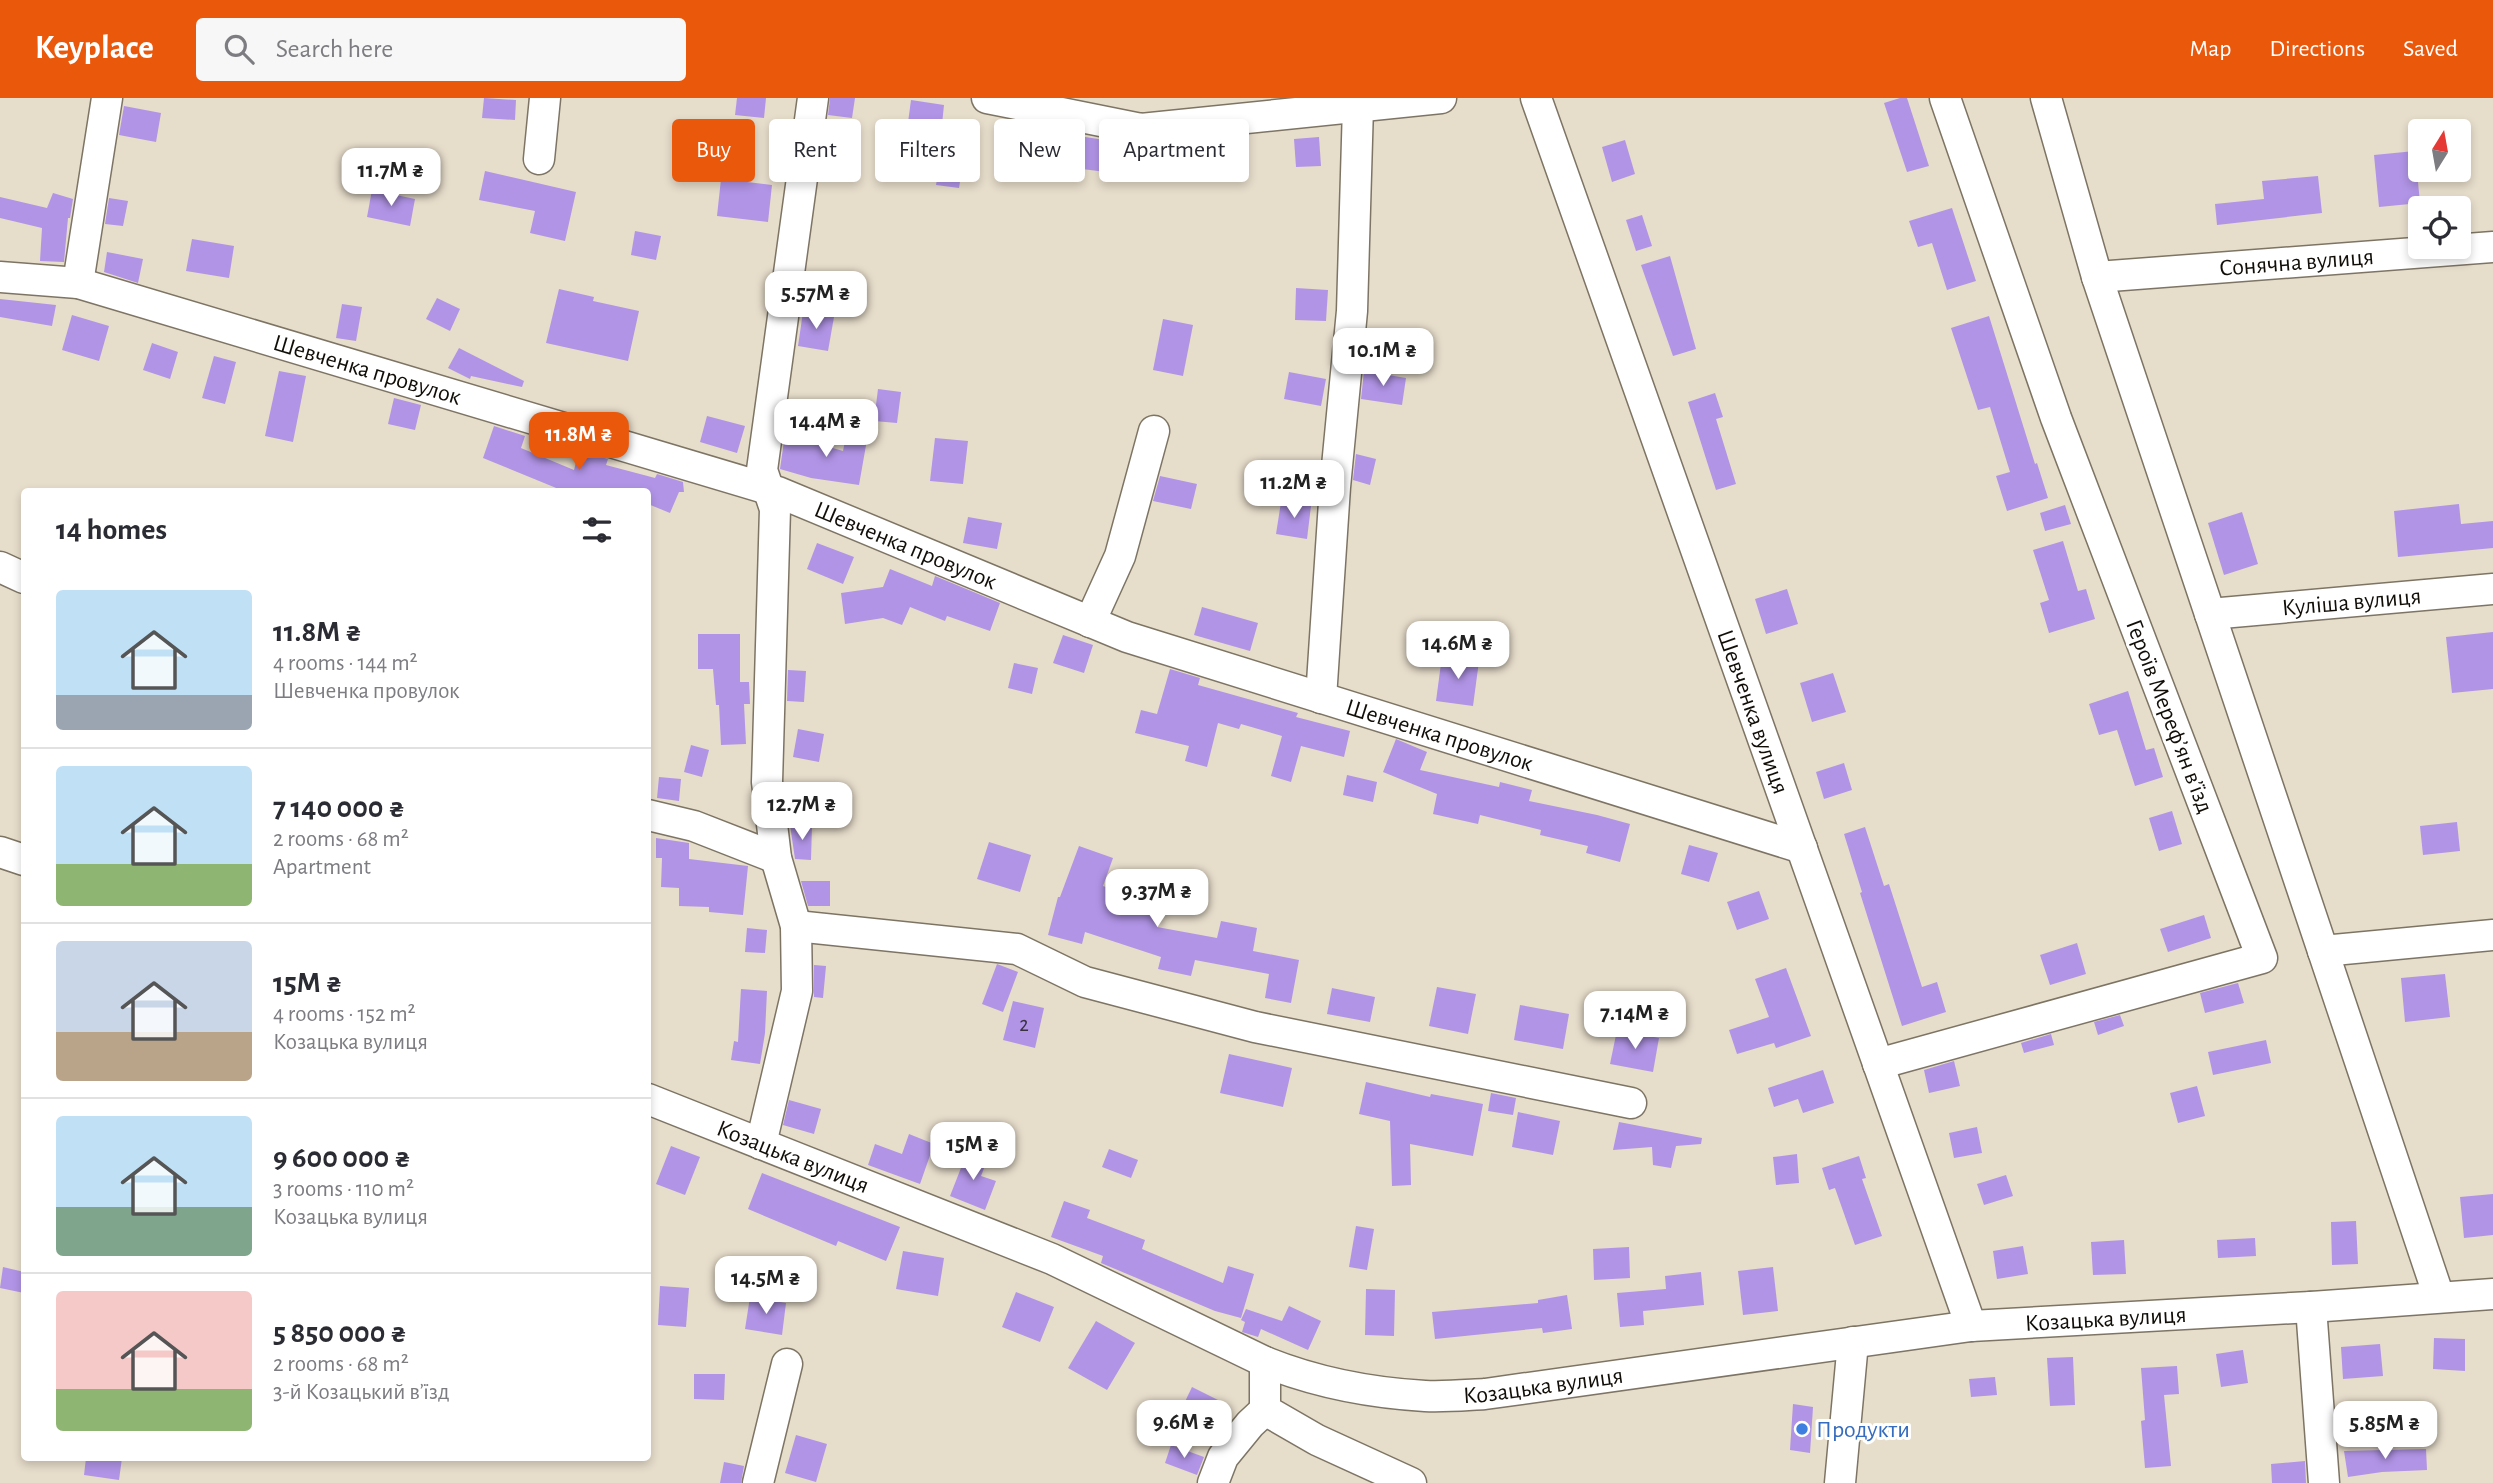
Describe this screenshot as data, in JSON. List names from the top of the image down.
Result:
{
  "streets": {
    "street": [
      "Сонячна вулиця",
      "Шевченка провулок",
      "Куліша вулиця",
      "Шевченка вулиця",
      "Героїв Мерефʼян вʼїзд",
      "Козацька вулиця"
    ]
  },
  "crossings": [
    ["Шевченка провулок", "Шевченка вулиця"],
    ["Шевченка вулиця", "Героїв Мерефʼян вʼїзд"],
    ["Шевченка вулиця", "Козацька вулиця"]
  ],
  "places": ["Продукти"],
  "house_numbers": ["2"],
  "north": "top",
  "page": {
    "header": "Keyplace",
    "search": "Search here",
    "nav": ["Map", "Directions", "Saved"],
    "chip": [
      "Buy",
      "Rent",
      "Filters",
      "New",
      "Apartment"
    ],
    "price": [
      "11.7M ₴",
      "5.57M ₴",
      "10.1M ₴",
      "14.4M ₴",
      "11.8M ₴",
      "11.2M ₴",
      "14.6M ₴",
      "12.7M ₴",
      "9.37M ₴",
      "7.14M ₴",
      "15M ₴",
      "14.5M ₴",
      "9.6M ₴",
      "5.85M ₴"
    ],
    "heading": "14 homes",
    "list": [
      {
        "name": "11.8M ₴",
        "note": "4 rooms · 144 m² · Шевченка провулок"
      },
      {
        "name": "7 140 000 ₴",
        "note": "2 rooms · 68 m² · Apartment"
      },
      {
        "name": "15M ₴",
        "note": "4 rooms · 152 m² · Козацька вулиця"
      },
      {
        "name": "9 600 000 ₴",
        "note": "3 rooms · 110 m² · Козацька вулиця"
      },
      {
        "name": "5 850 000 ₴",
        "note": "2 rooms · 68 m² · 3-й Козацький в’їзд"
      }
    ]
  }
}
